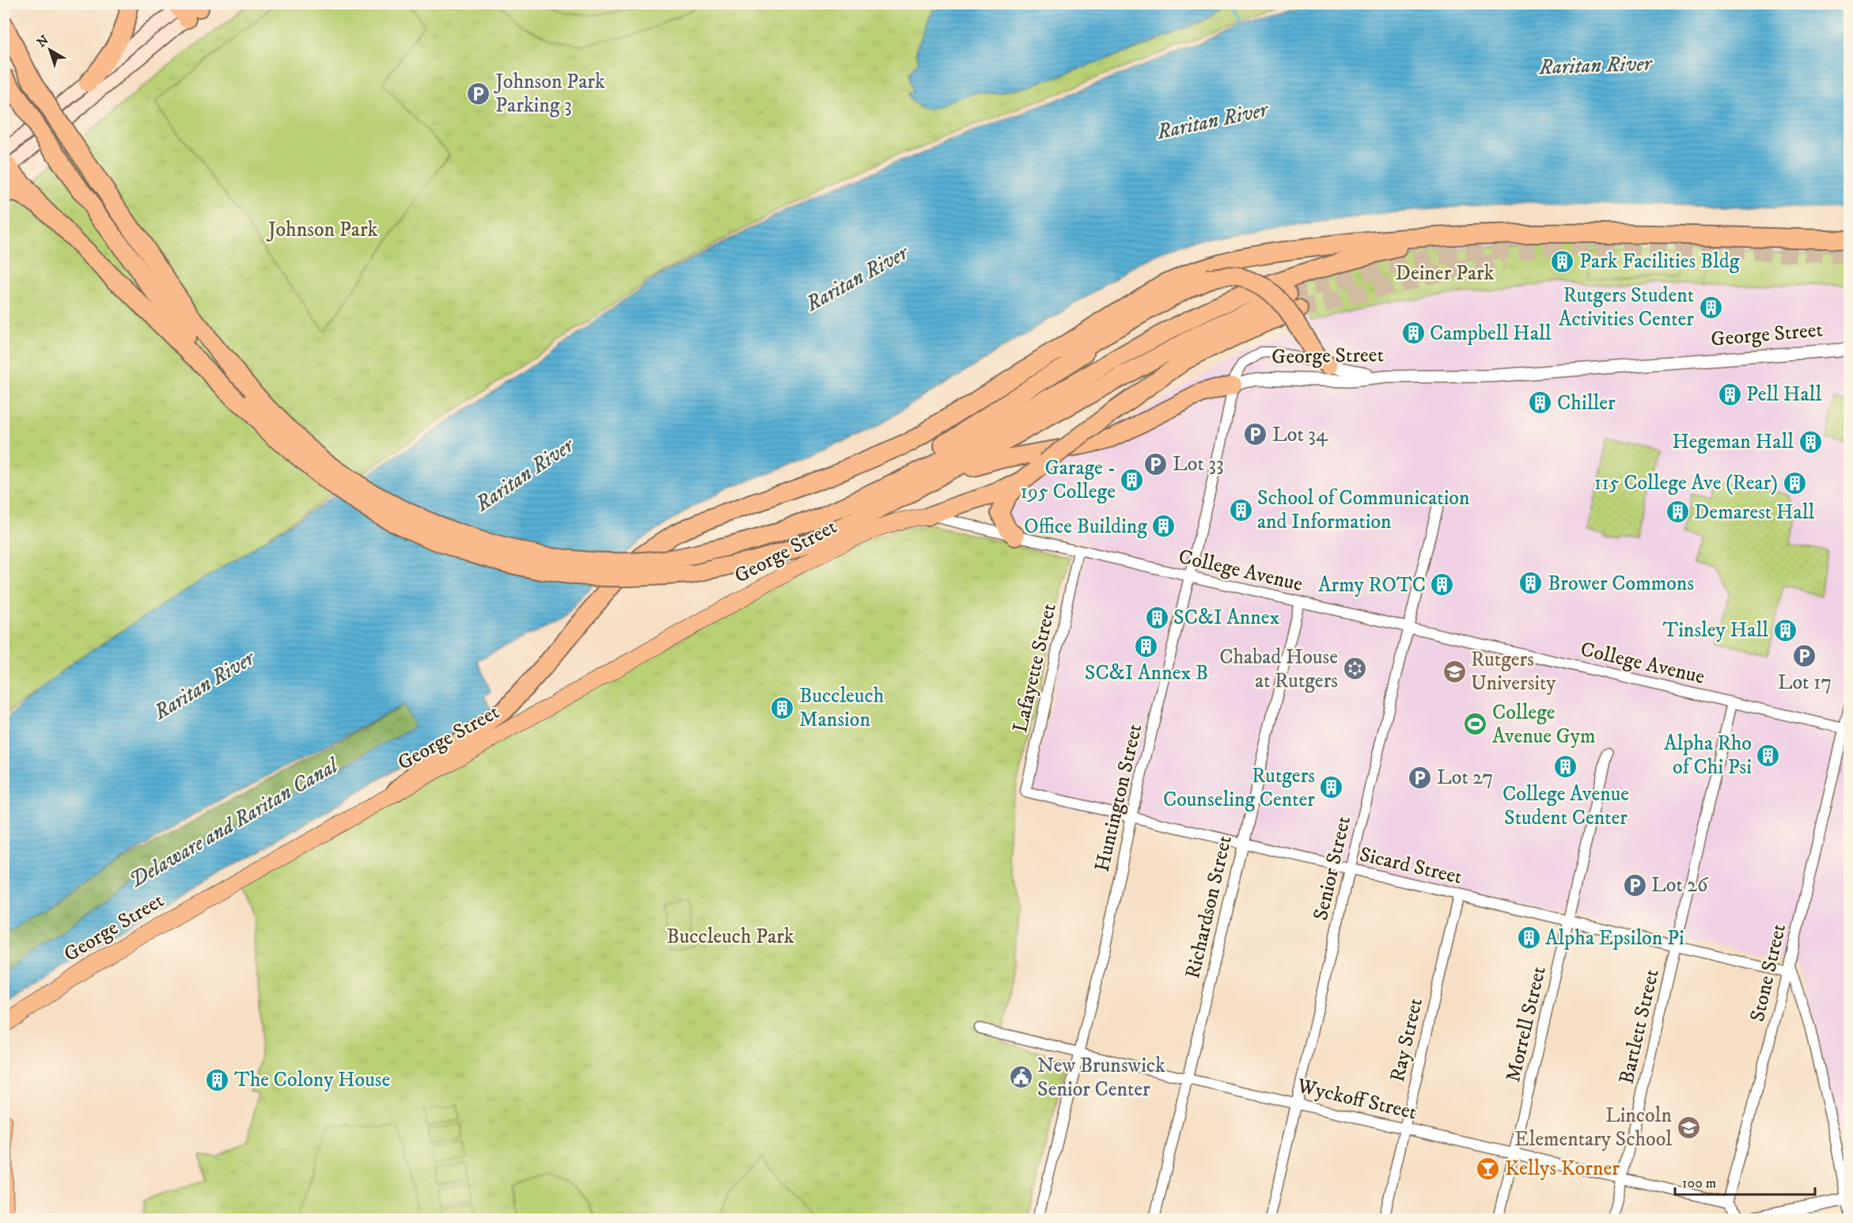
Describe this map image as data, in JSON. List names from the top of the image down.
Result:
{
  "streets": {
    "main road": ["George Street"],
    "street": [
      "College Avenue",
      "Lafayette Street",
      "Huntington Street",
      "Sicard Street",
      "Senior Street",
      "Richardson Street",
      "Stone Street",
      "Morrell Street",
      "Bartlett Street",
      "Ray Street",
      "Wyckoff Street"
    ]
  },
  "crossings": [
    ["George Street", "College Avenue"],
    ["George Street", "Huntington Street"],
    ["College Avenue", "Lafayette Street"],
    ["College Avenue", "Huntington Street"],
    ["College Avenue", "Senior Street"],
    ["College Avenue", "Richardson Street"],
    ["College Avenue", "Stone Street"],
    ["College Avenue", "Bartlett Street"],
    ["Lafayette Street", "Sicard Street"],
    ["Huntington Street", "Sicard Street"],
    ["Huntington Street", "Wyckoff Street"],
    ["Sicard Street", "Senior Street"],
    ["Sicard Street", "Richardson Street"],
    ["Sicard Street", "Stone Street"],
    ["Sicard Street", "Morrell Street"],
    ["Sicard Street", "Bartlett Street"],
    ["Sicard Street", "Ray Street"],
    ["Senior Street", "Wyckoff Street"],
    ["Richardson Street", "Wyckoff Street"],
    ["Stone Street", "Wyckoff Street"],
    ["Morrell Street", "Wyckoff Street"],
    ["Bartlett Street", "Wyckoff Street"],
    ["Ray Street", "Wyckoff Street"]
  ],
  "water": ["Raritan River", "Delaware and Raritan Canal"],
  "parks": ["Johnson Park", "Deiner Park", "Buccleuch Park"],
  "places": {
    "parking": [
      "Johnson Park Parking 3",
      "Lot 34",
      "Lot 33",
      "Lot 17",
      "Lot 27",
      "Lot 26"
    ],
    "building": [
      "Park Facilities Bldg",
      "Rutgers Student Activities Center",
      "Campbell Hall",
      "Pell Hall",
      "Chiller",
      "Hegeman Hall",
      "Garage - 195 College",
      "115 College Ave (Rear)",
      "School of Communication and Information",
      "Demarest Hall",
      "Office Building",
      "Brower Commons",
      "Army ROTC",
      "SC&I Annex",
      "Tinsley Hall",
      "SC&I Annex B",
      "Buccleuch Mansion",
      "Alpha Rho of Chi Psi",
      "College Avenue Student Center",
      "Rutgers Counseling Center",
      "Alpha Epsilon Pi",
      "The Colony House"
    ],
    "synagogue": ["Chabad House at Rutgers"],
    "school or university": ["Rutgers University", "Lincoln Elementary School"],
    "sports": ["College Avenue Gym"],
    "public building": ["New Brunswick Senior Center"],
    "bar": ["Kellys Korner"]
  },
  "scale_bar": "100 m",
  "north": "top left"
}
